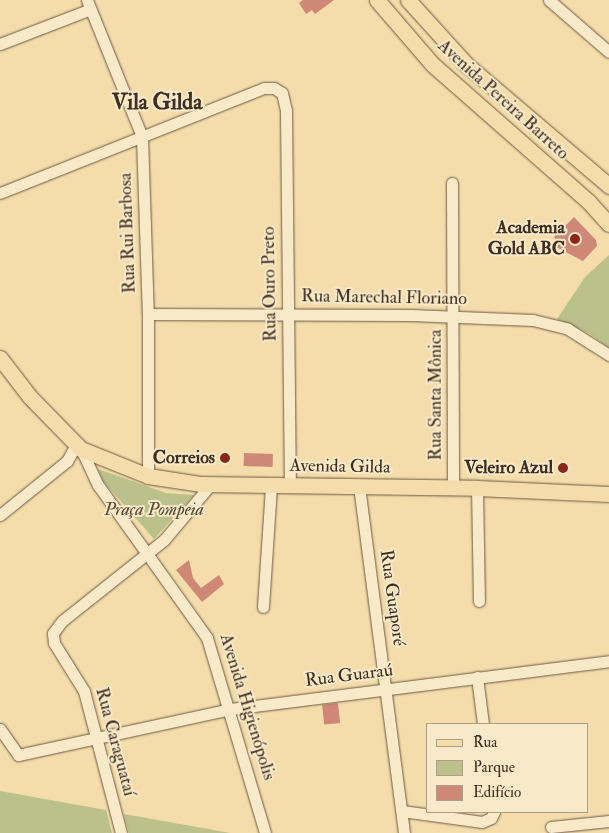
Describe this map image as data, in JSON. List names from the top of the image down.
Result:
{
  "streets": {
    "main road": ["Avenida Pereira Barreto", "Avenida Gilda", "Avenida Higienópolis"],
    "street": [
      "Rua Rui Barbosa",
      "Rua Ouro Preto",
      "Rua Marechal Floriano",
      "Rua Santa Mônica",
      "Rua Guaporé",
      "Rua Guaraú",
      "Rua Caraguataí"
    ]
  },
  "crossings": [
    ["Rua Rui Barbosa", "Rua Ouro Preto"],
    ["Rua Rui Barbosa", "Rua Marechal Floriano"],
    ["Rua Rui Barbosa", "Avenida Gilda"],
    ["Rua Ouro Preto", "Rua Marechal Floriano"],
    ["Rua Ouro Preto", "Avenida Gilda"],
    ["Rua Marechal Floriano", "Rua Santa Mônica"],
    ["Rua Santa Mônica", "Avenida Gilda"],
    ["Avenida Gilda", "Rua Guaporé"],
    ["Avenida Gilda", "Avenida Higienópolis"],
    ["Rua Guaporé", "Rua Guaraú"],
    ["Rua Guaraú", "Avenida Higienópolis"],
    ["Rua Guaraú", "Rua Caraguataí"],
    ["Avenida Higienópolis", "Rua Caraguataí"]
  ],
  "districts": ["Vila Gilda"],
  "parks": ["Praça Pompeia"],
  "places": ["Academia Gold ABC", "Correios", "Veleiro Azul"],
  "legend": ["Rua", "Parque", "Edifício"]
}
